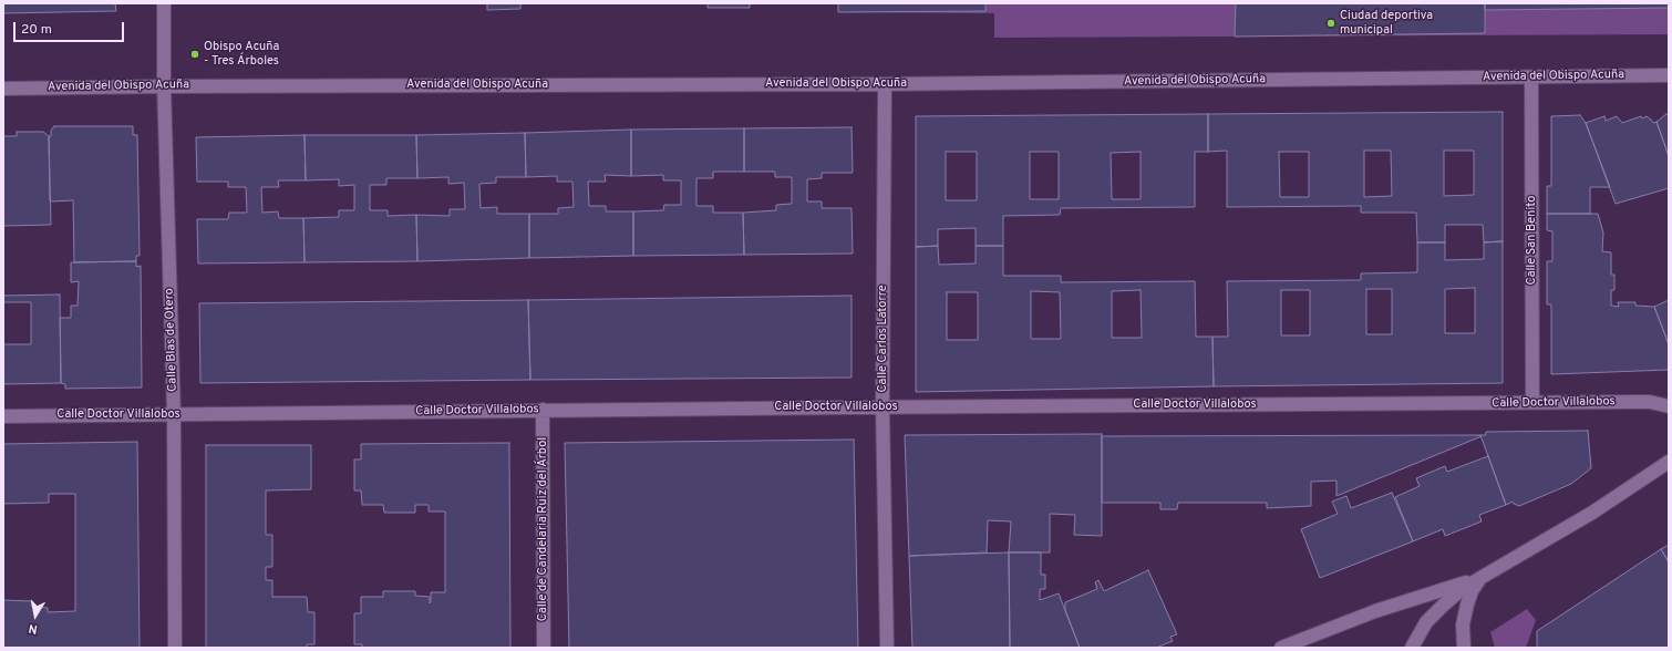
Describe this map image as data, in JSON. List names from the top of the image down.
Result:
{
  "streets": {
    "street": [
      "Avenida del Obispo Acuña",
      "Calle San Benito",
      "Calle Carlos Latorre",
      "Calle Blas de Otero",
      "Calle Doctor Villalobos",
      "Calle de Candelaria Ruiz del Árbol"
    ]
  },
  "crossings": [
    ["Avenida del Obispo Acuña", "Calle San Benito"],
    ["Avenida del Obispo Acuña", "Calle Carlos Latorre"],
    ["Avenida del Obispo Acuña", "Calle Blas de Otero"],
    ["Calle San Benito", "Calle Doctor Villalobos"],
    ["Calle Carlos Latorre", "Calle Doctor Villalobos"],
    ["Calle Blas de Otero", "Calle Doctor Villalobos"],
    ["Calle Doctor Villalobos", "Calle de Candelaria Ruiz del Árbol"]
  ],
  "places": ["Ciudad deportiva municipal", "Obispo Acuña - Tres Árboles"],
  "scale_bar": "20 m",
  "north": "bottom"
}
